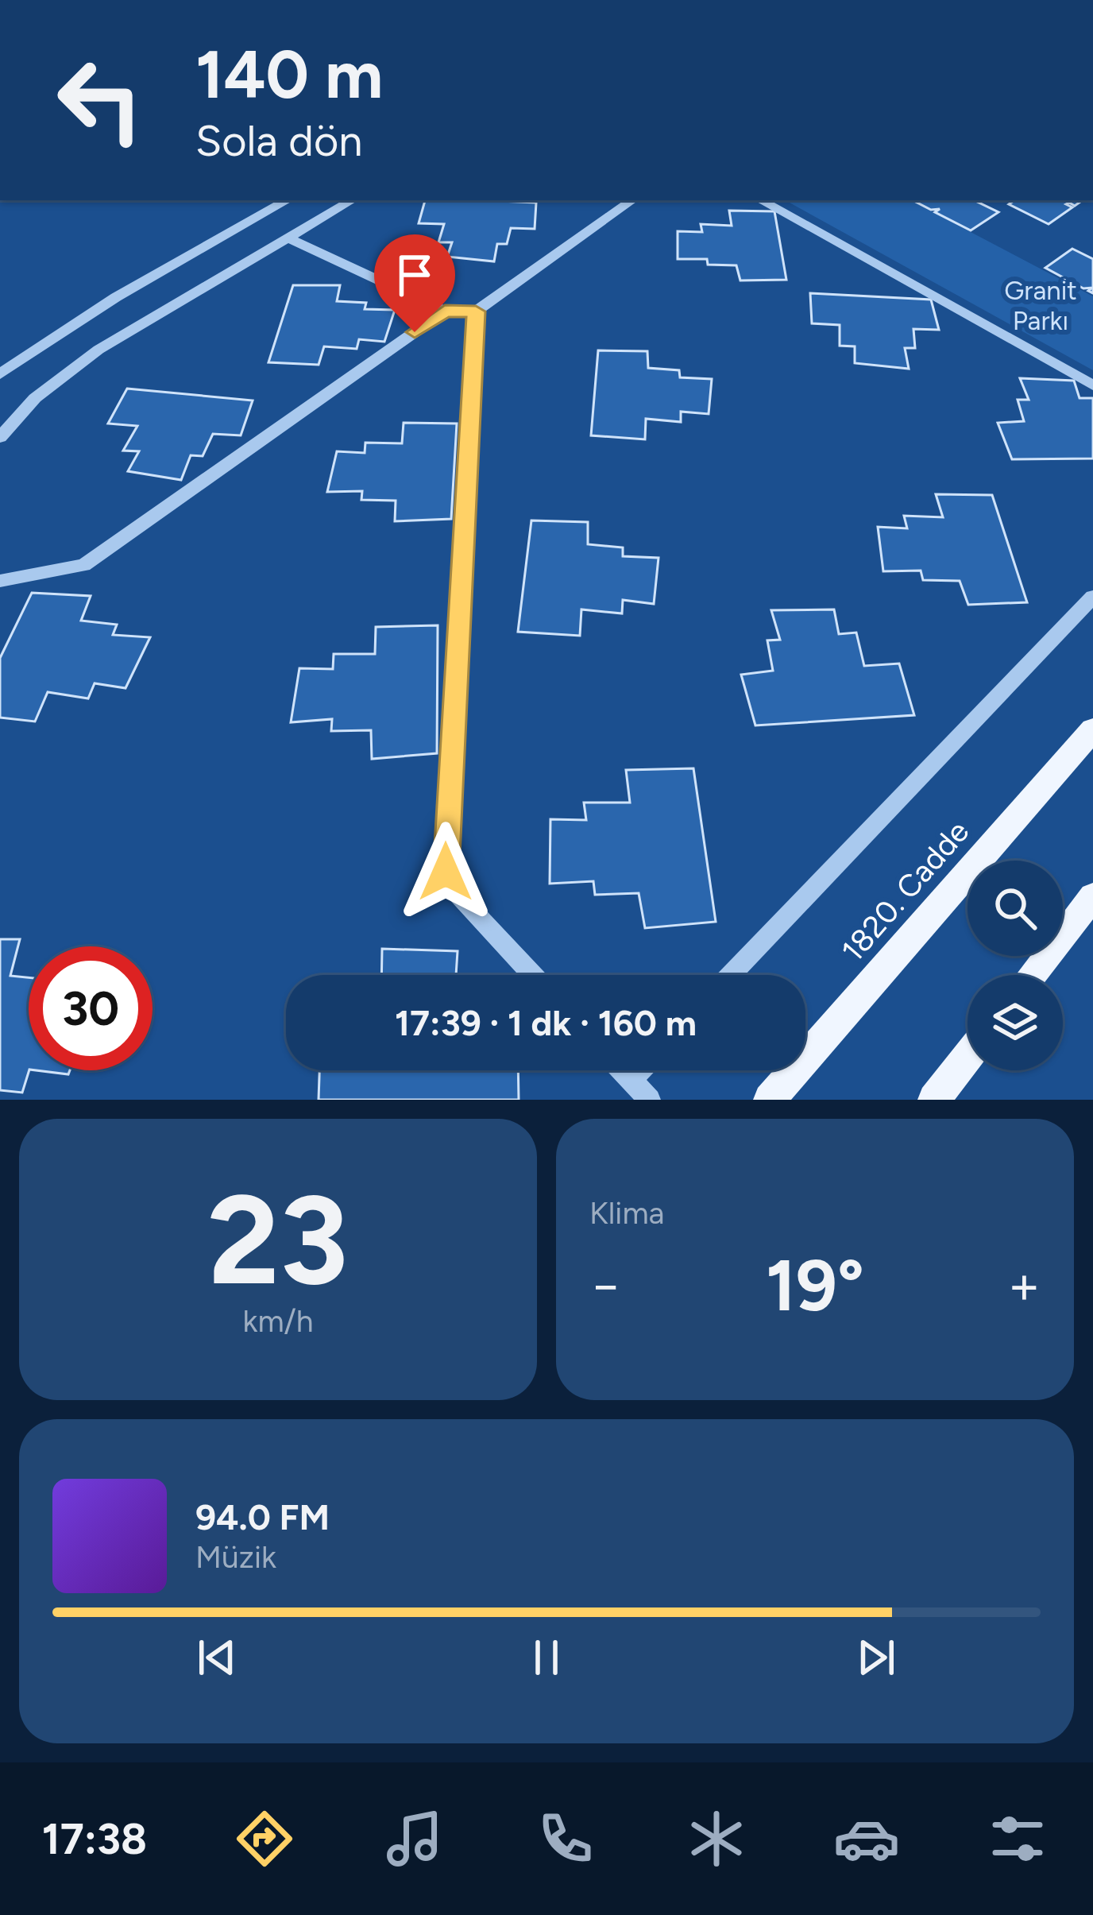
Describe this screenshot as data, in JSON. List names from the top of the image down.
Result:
{
  "streets": {
    "main road": ["1820. Cadde"]
  },
  "parks": ["Granit Parkı"],
  "page": {
    "turn": ["140 m", "Sola dön"],
    "limit": "30",
    "trip": "17:39 · 1 dk · 160 m",
    "tile": [
      ["23", "km/h"],
      "Klima"
    ],
    "heat": ["−", "19°", "+"],
    "song": ["94.0 FM", "Müzik"],
    "tabs": "17:38"
  }
}
